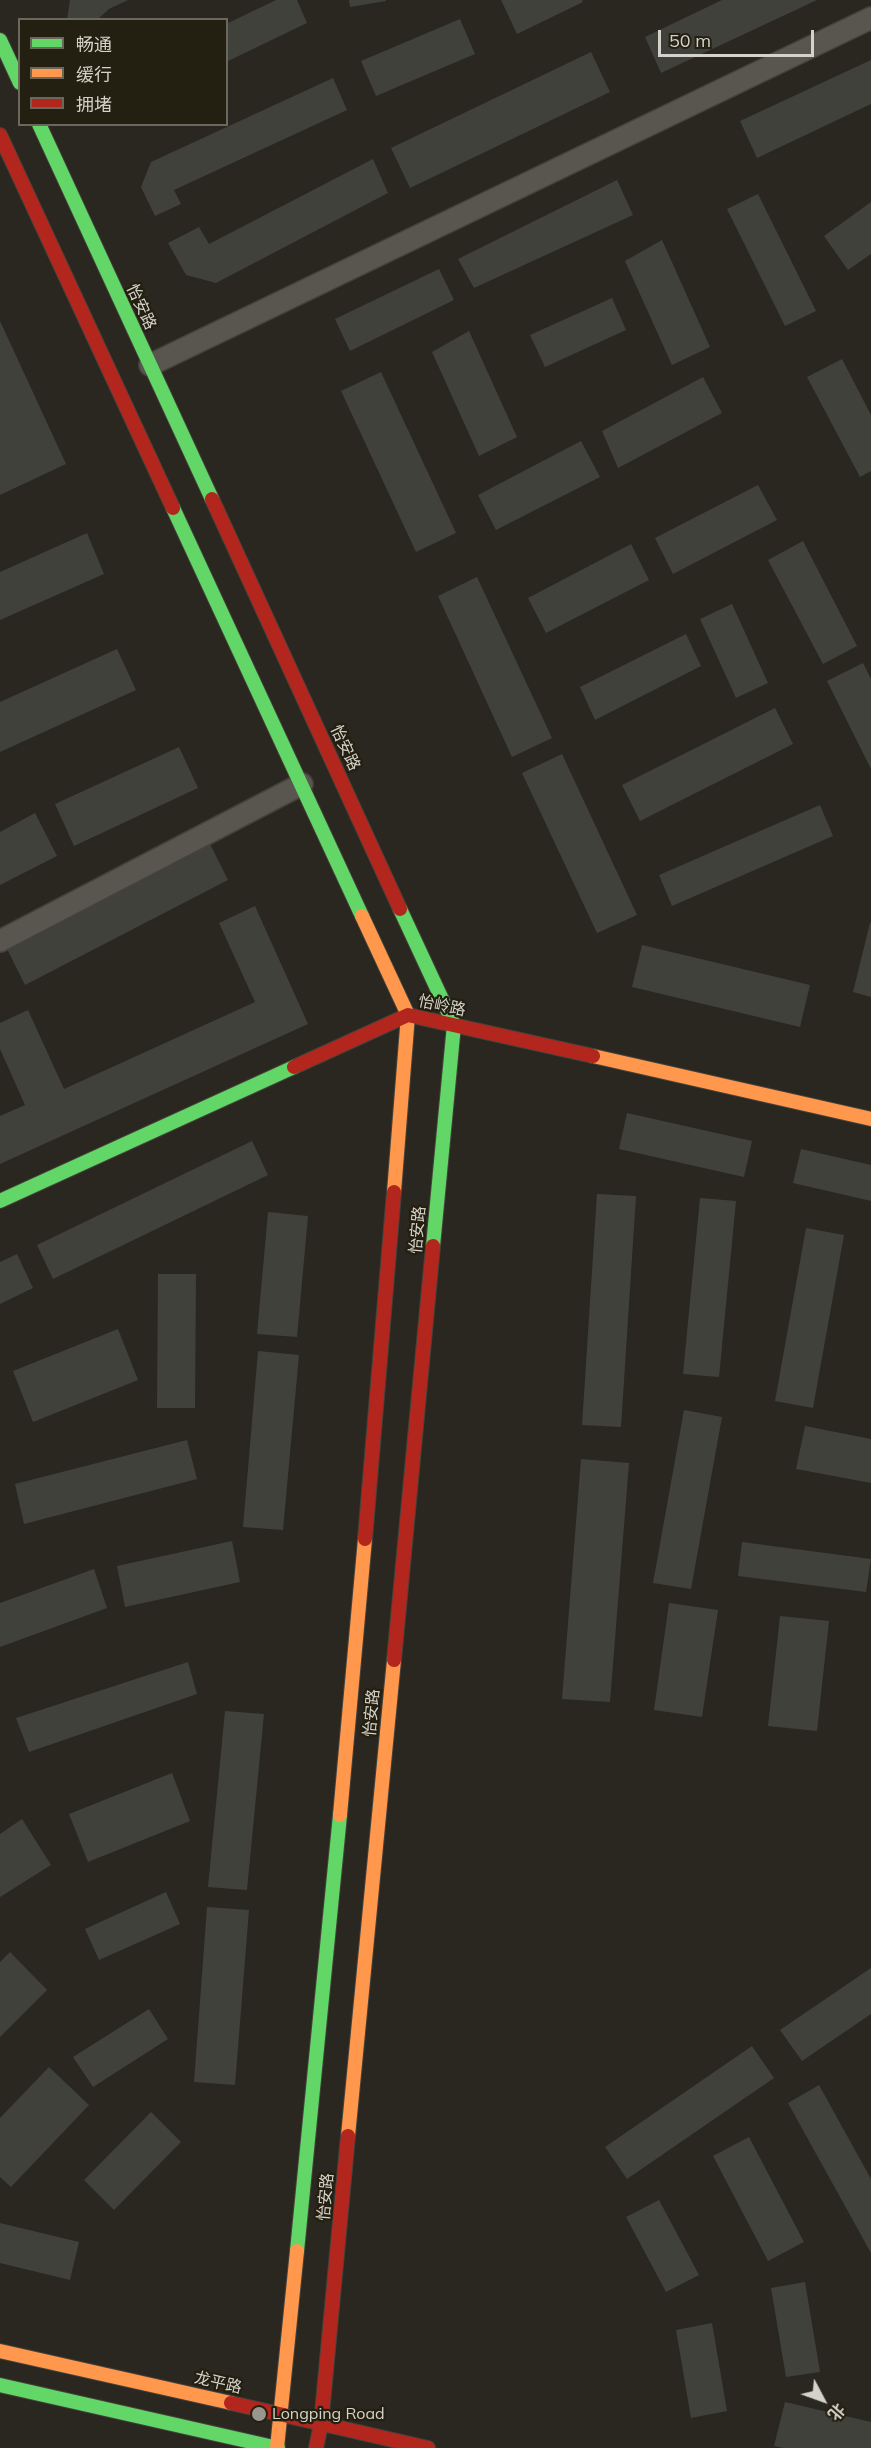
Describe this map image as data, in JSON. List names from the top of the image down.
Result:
{
  "streets": {
    "street": ["怡安路", "怡岭路", "龙平路"]
  },
  "crossings": [
    ["怡安路", "怡岭路"],
    ["怡安路", "龙平路"]
  ],
  "places": ["Longping Road"],
  "legend": ["畅通", "缓行", "拥堵"],
  "scale_bar": "50 m",
  "north": "bottom right"
}
